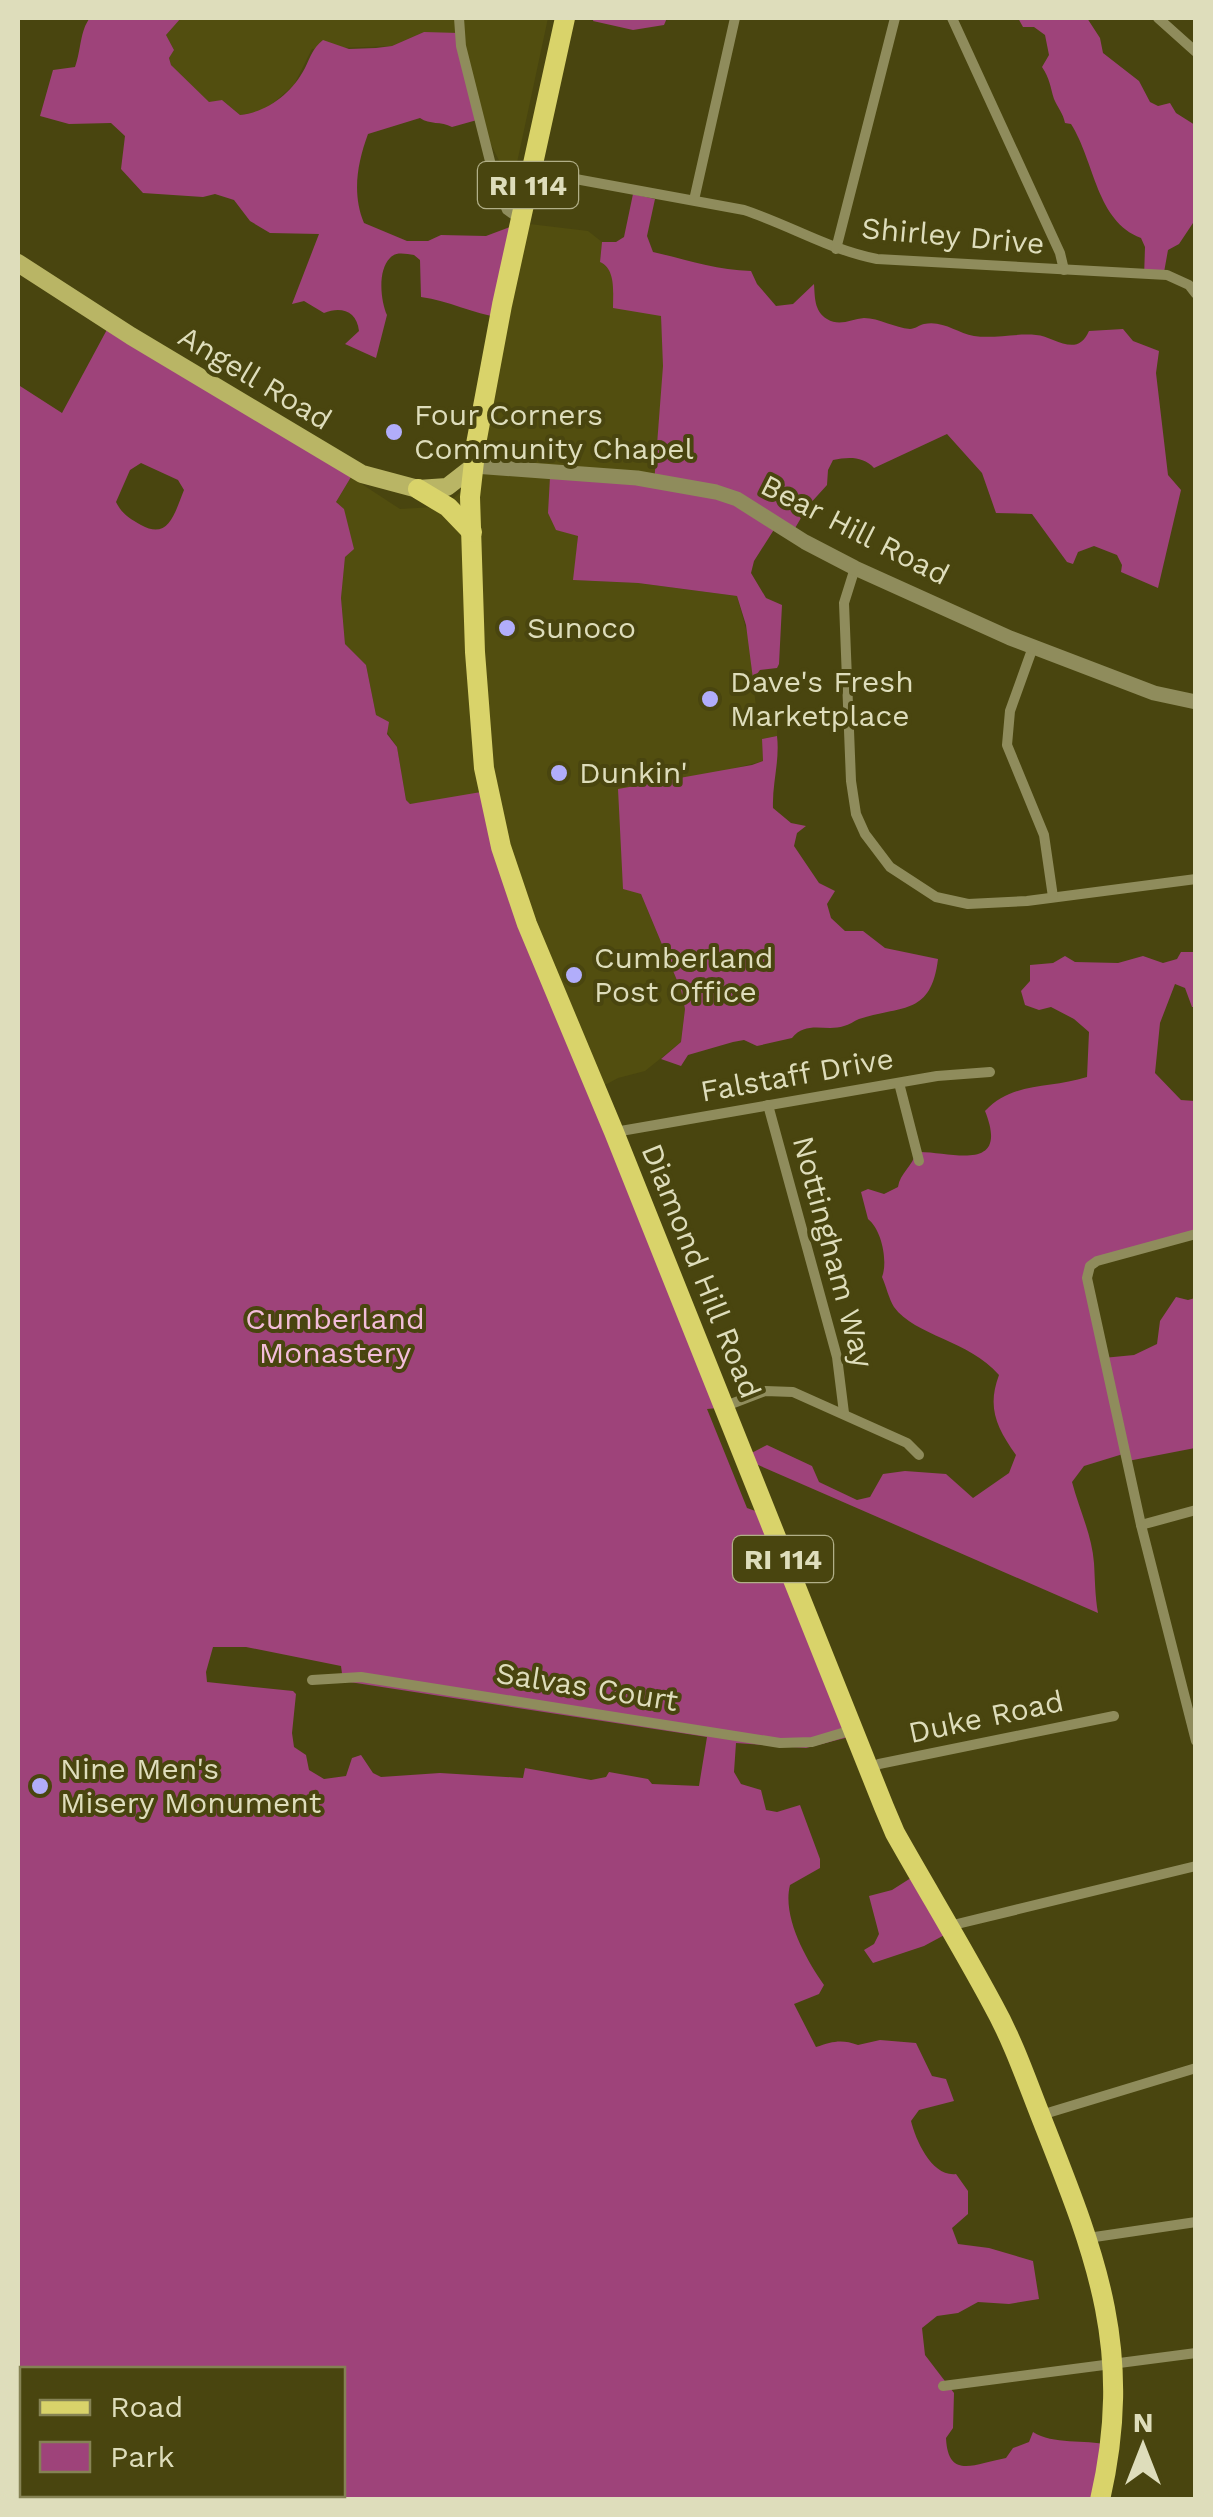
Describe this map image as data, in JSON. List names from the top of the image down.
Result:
{
  "streets": {
    "main road": ["RI 114", "Angell Road", "Diamond Hill Road"],
    "street": [
      "Shirley Drive",
      "Bear Hill Road",
      "Falstaff Drive",
      "Nottingham Way",
      "Salvas Court",
      "Duke Road"
    ]
  },
  "crossings": [
    ["Shirley Drive", "Diamond Hill Road"],
    ["Bear Hill Road", "Diamond Hill Road"],
    ["Falstaff Drive", "Nottingham Way"],
    ["Falstaff Drive", "Diamond Hill Road"],
    ["Diamond Hill Road", "Salvas Court"],
    ["Diamond Hill Road", "Duke Road"]
  ],
  "parks": ["Cumberland Monastery"],
  "places": [
    "Four Corners Community Chapel",
    "Sunoco",
    "Dave's Fresh Marketplace",
    "Dunkin'",
    "Cumberland Post Office",
    "Nine Men's Misery Monument"
  ],
  "legend": ["Road", "Park"],
  "north": "top"
}
